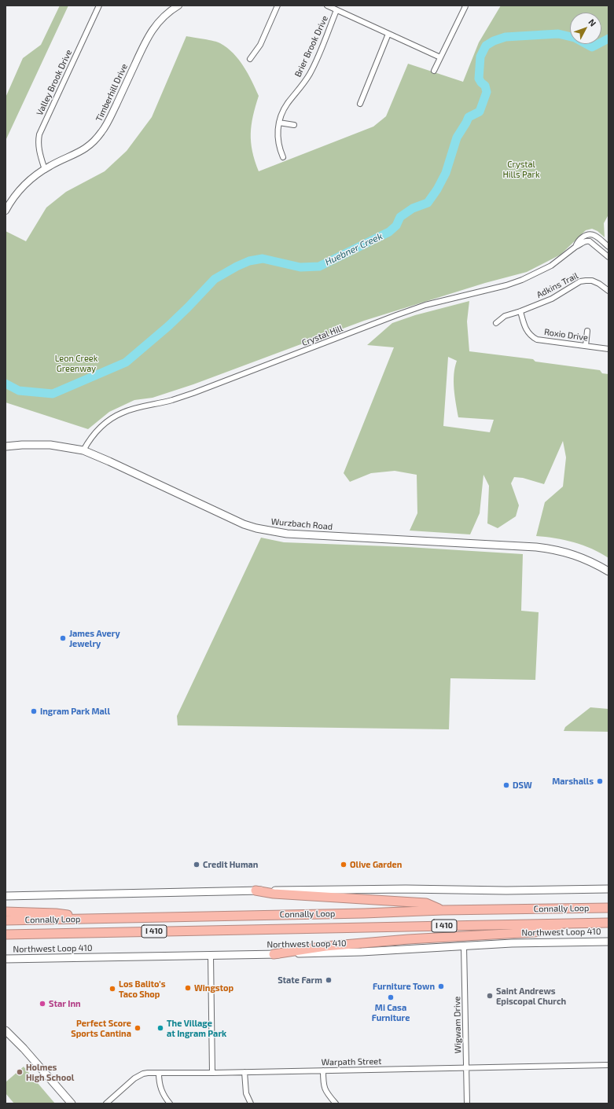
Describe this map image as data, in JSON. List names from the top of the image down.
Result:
{
  "streets": {
    "highway": ["Connally Loop", "I 410"],
    "main road": ["Wurzbach Road", "Northwest Loop 410"],
    "street": [
      "Brier Brook Drive",
      "Valley Brook Drive",
      "Timberhill Drive",
      "Adkins Trail",
      "Roxio Drive",
      "Crystal Hill",
      "Wigwam Drive",
      "Warpath Street"
    ]
  },
  "crossings": [
    ["Valley Brook Drive", "Timberhill Drive"],
    ["Adkins Trail", "Roxio Drive"],
    ["Crystal Hill", "Wurzbach Road"],
    ["Northwest Loop 410", "Wigwam Drive"],
    ["Wigwam Drive", "Warpath Street"]
  ],
  "water": ["Huebner Creek"],
  "parks": ["Crystal Hills Park", "Leon Creek Greenway"],
  "places": [
    "James Avery Jewelry",
    "Ingram Park Mall",
    "Marshalls",
    "DSW",
    "Credit Human",
    "Olive Garden",
    "State Farm",
    "Furniture Town",
    "Wingstop",
    "Los Balito's Taco Shop",
    "Saint Andrews Episcopal Church",
    "Mi Casa Furniture",
    "Star Inn",
    "Perfect Score Sports Cantina",
    "The Village at Ingram Park",
    "Holmes High School"
  ],
  "north": "top right"
}
